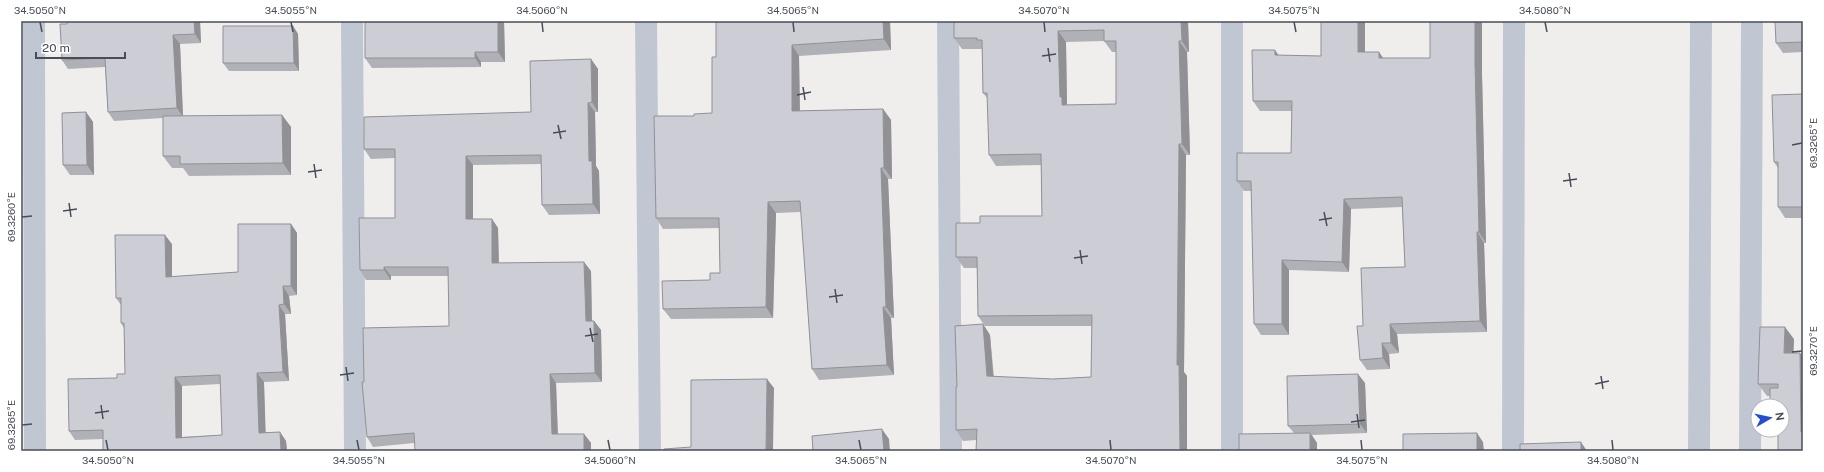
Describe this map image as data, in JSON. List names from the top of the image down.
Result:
{
  "scale_bar": "20 m",
  "north": "right",
  "coordinates": [
    "34.5050°N",
    "34.5055°N",
    "34.5060°N",
    "34.5065°N",
    "34.5070°N",
    "34.5075°N",
    "34.5080°N",
    "69.3265°E",
    "69.3260°E",
    "69.3270°E"
  ]
}
